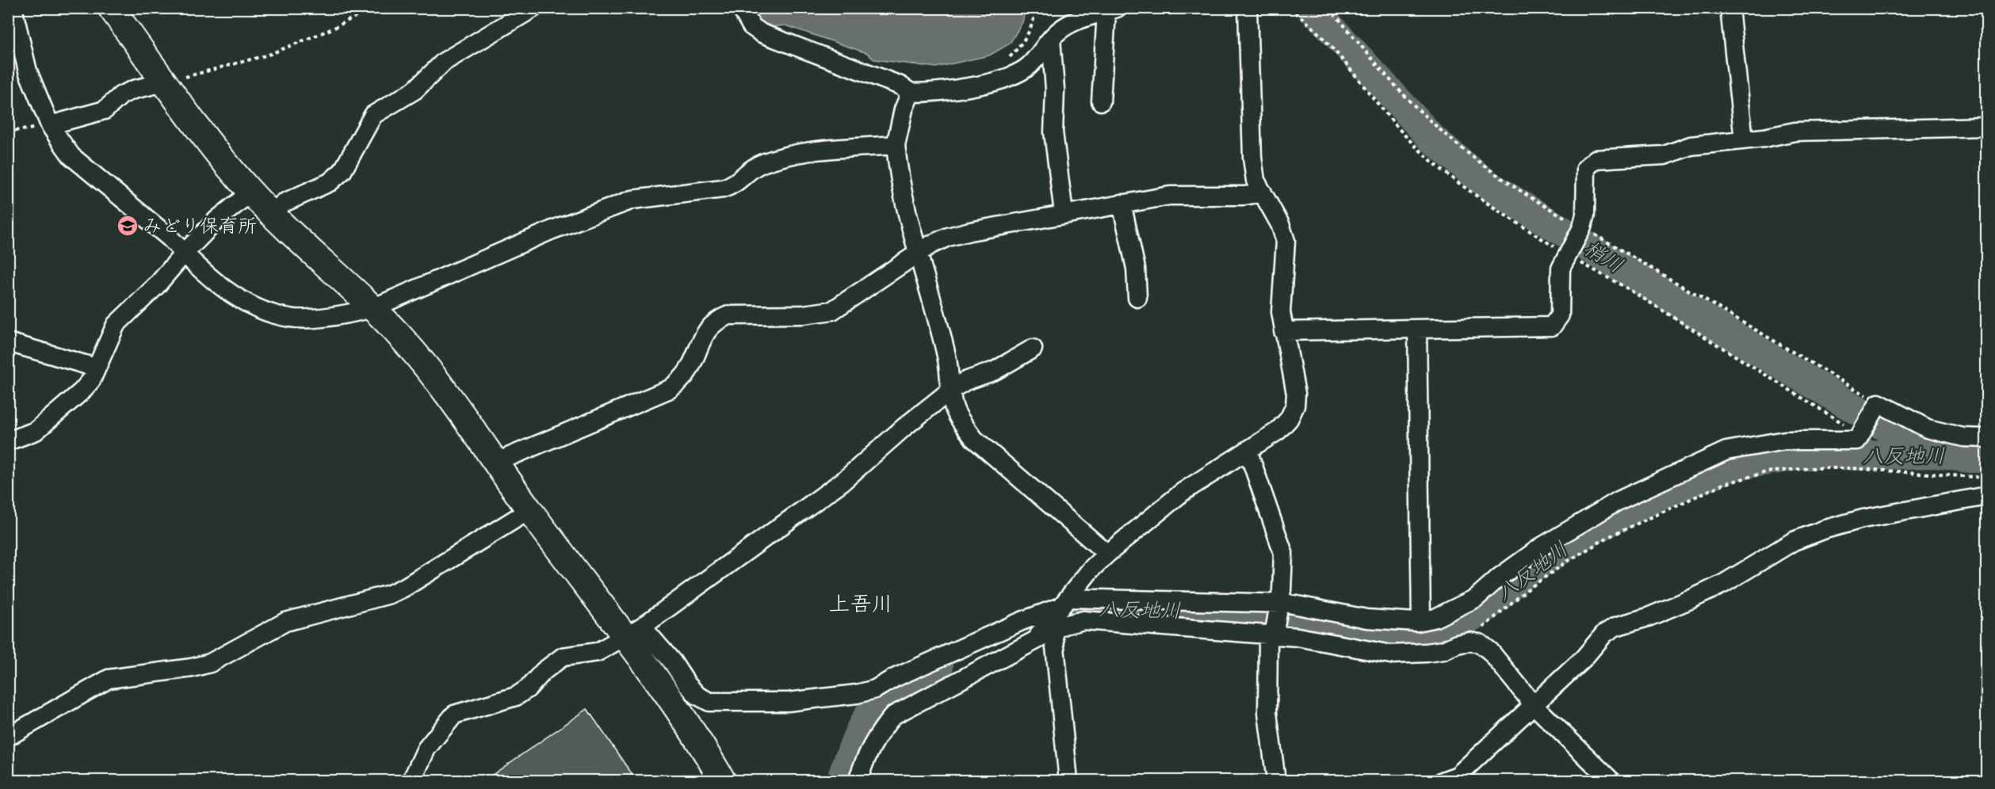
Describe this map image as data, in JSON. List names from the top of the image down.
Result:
{
  "districts": ["上吾川"],
  "water": ["梢川", "八反地川"],
  "places": {
    "school or university": ["みどり保育所"]
  }
}
